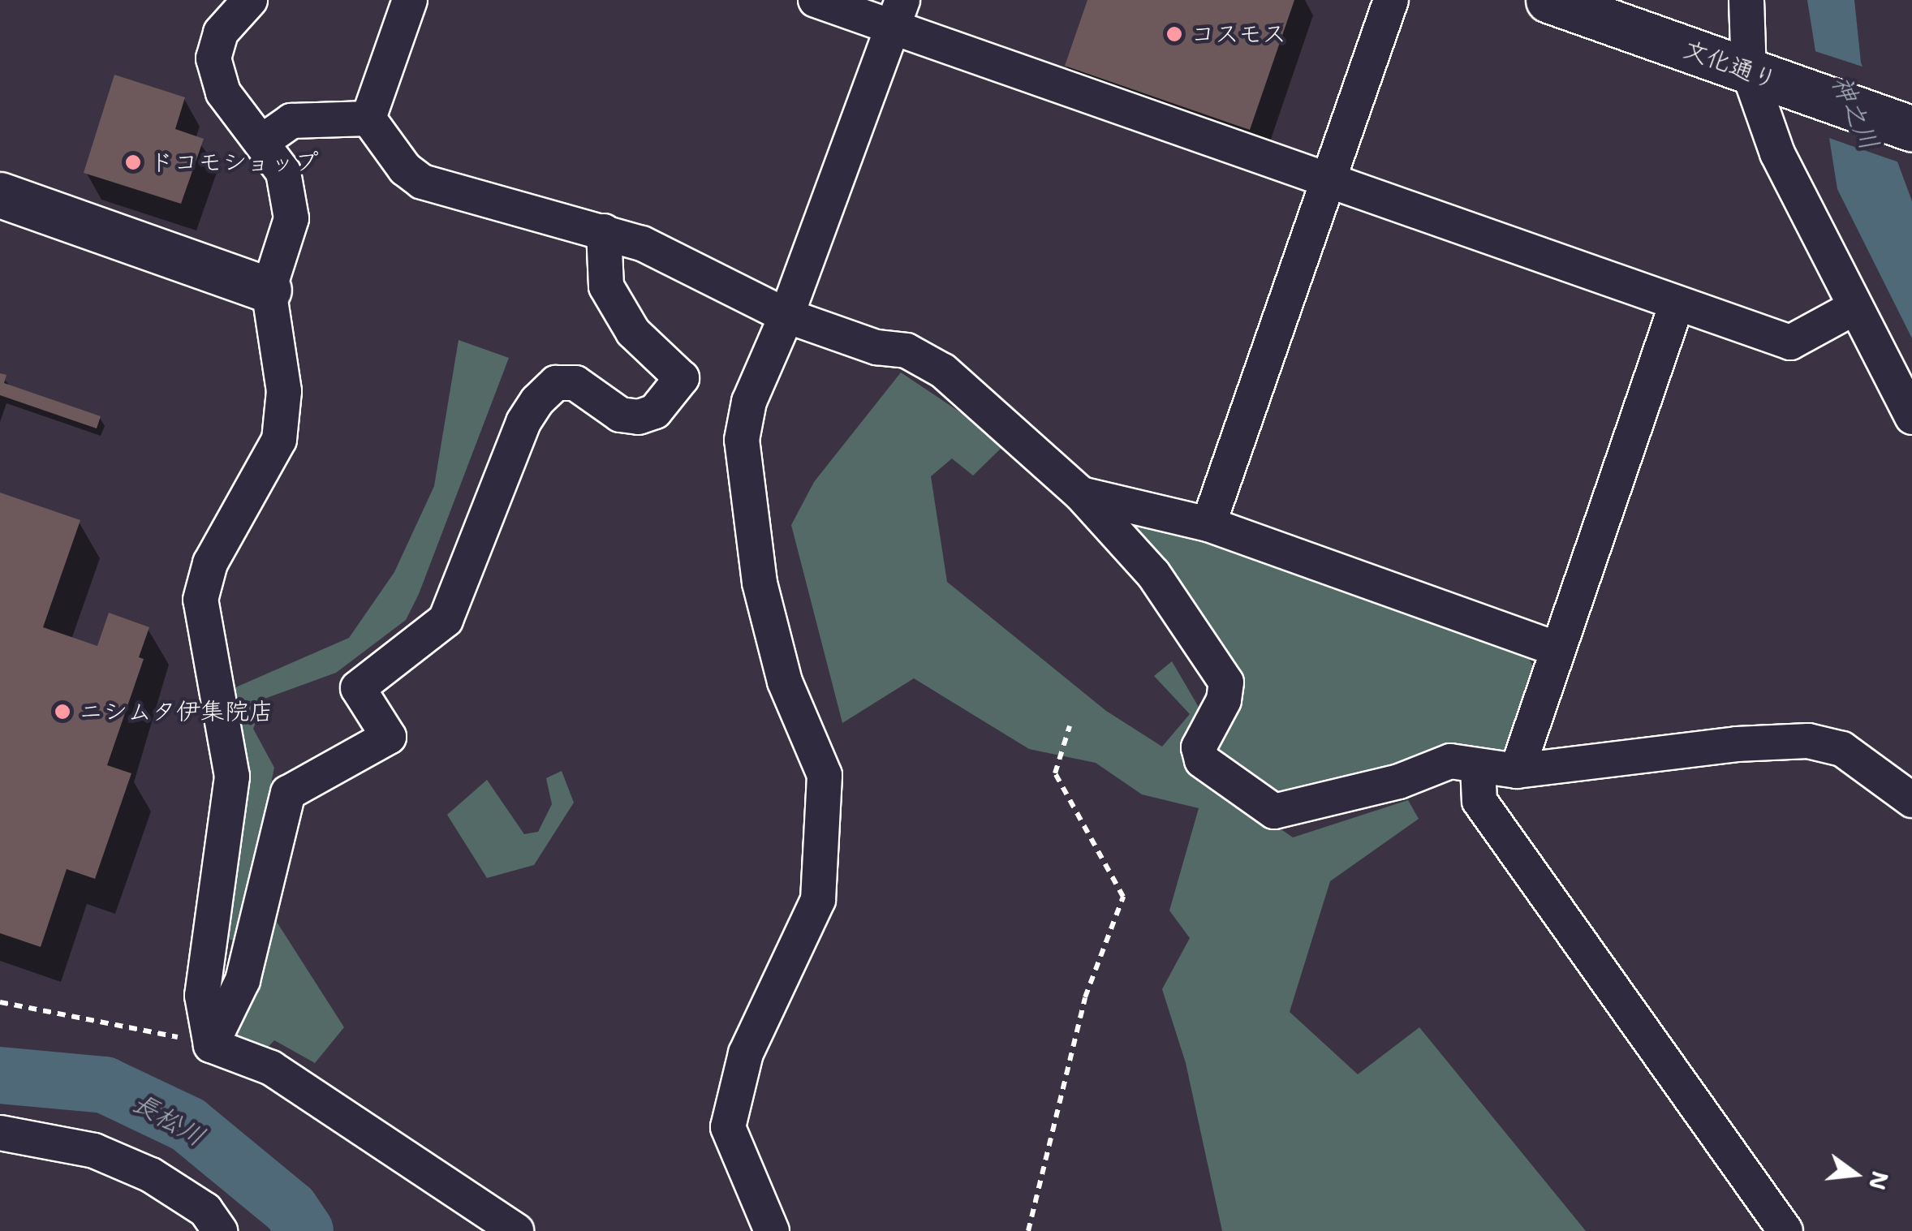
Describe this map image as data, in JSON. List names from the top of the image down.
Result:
{
  "streets": {
    "street": ["文化通り"]
  },
  "water": ["神之川", "長松川"],
  "places": ["コスモス", "ドコモショップ", "ニシムタ伊集院店"],
  "north": "right"
}
